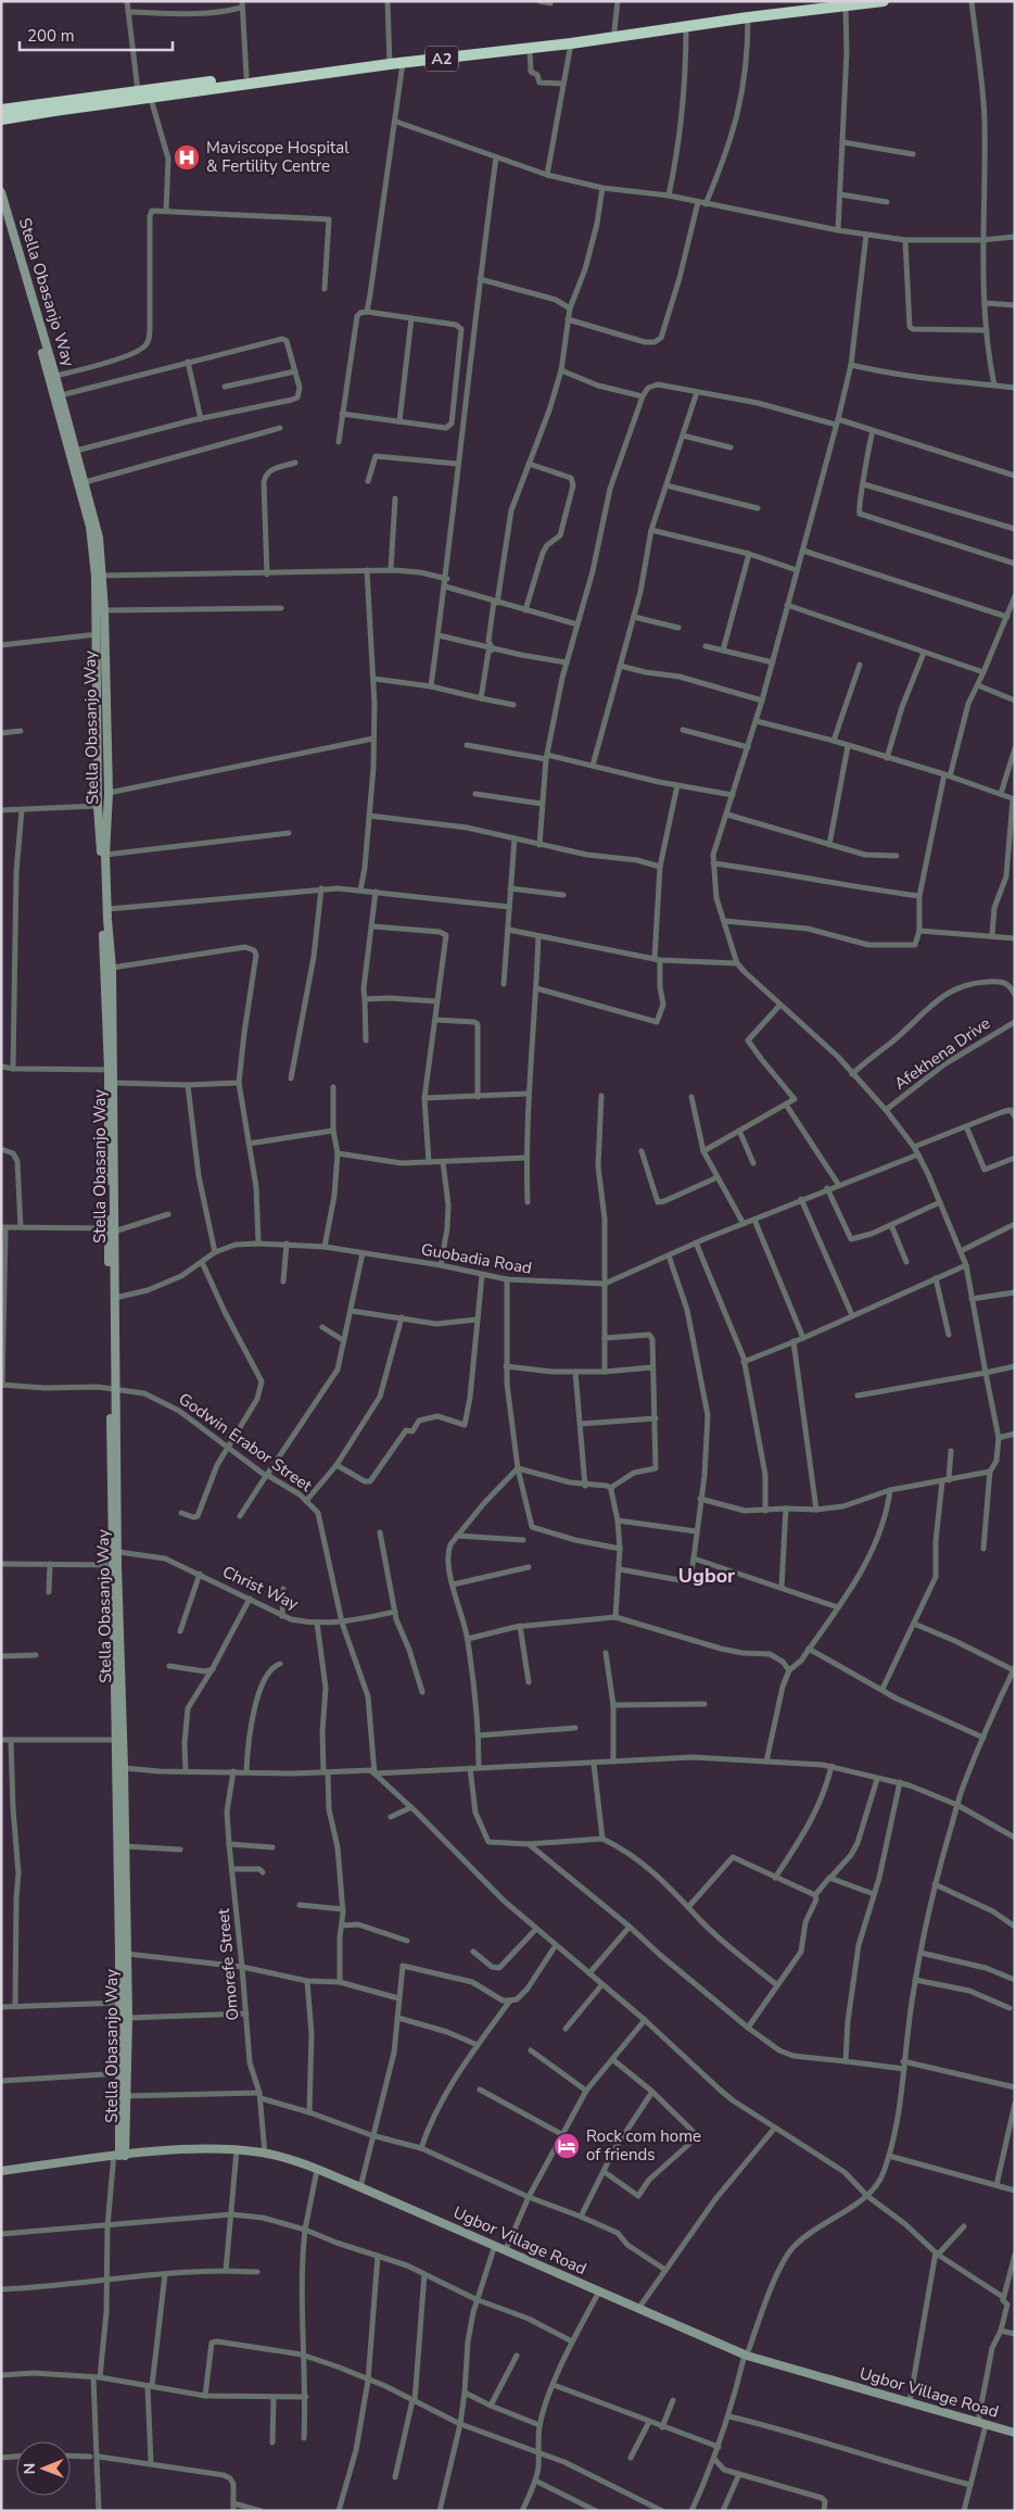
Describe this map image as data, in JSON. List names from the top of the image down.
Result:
{
  "streets": {
    "highway": ["A2"],
    "street": [
      "Stella Obasanjo Way",
      "Afekhena Drive",
      "Guobadia Road",
      "Godwin Erabor Street",
      "Christ Way",
      "Omorefe Street",
      "Ugbor Village Road"
    ]
  },
  "crossings": [
    ["Stella Obasanjo Way", "Guobadia Road"],
    ["Stella Obasanjo Way", "Godwin Erabor Street"],
    ["Stella Obasanjo Way", "Christ Way"],
    ["Stella Obasanjo Way", "Ugbor Village Road"],
    ["Godwin Erabor Street", "Christ Way"],
    ["Omorefe Street", "Ugbor Village Road"]
  ],
  "districts": ["Ugbor"],
  "places": {
    "hospital": ["Maviscope Hospital & Fertility Centre"],
    "hotel": ["Rock com home of friends"]
  },
  "scale_bar": "200 m",
  "north": "left"
}
